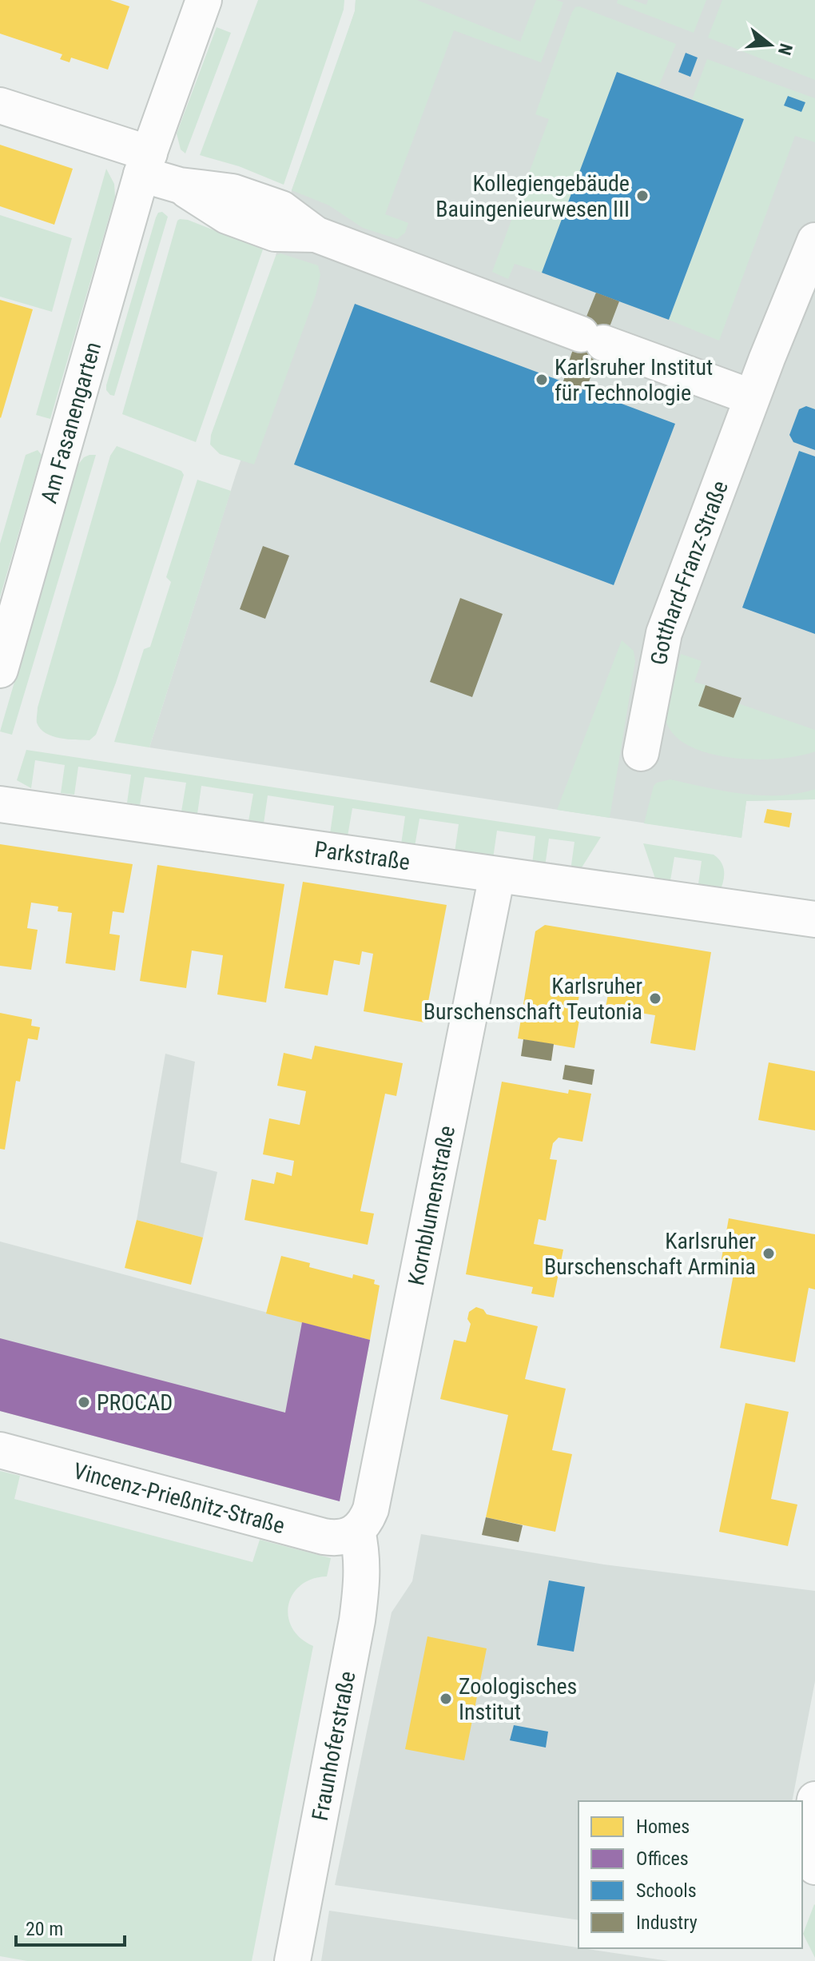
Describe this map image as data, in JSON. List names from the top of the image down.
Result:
{
  "streets": {
    "street": [
      "Am Fasanengarten",
      "Gotthard-Franz-Straße",
      "Parkstraße",
      "Kornblumenstraße",
      "Vincenz-Prießnitz-Straße",
      "Fraunhoferstraße"
    ]
  },
  "crossings": [
    ["Parkstraße", "Kornblumenstraße"],
    ["Kornblumenstraße", "Vincenz-Prießnitz-Straße"],
    ["Kornblumenstraße", "Fraunhoferstraße"],
    ["Vincenz-Prießnitz-Straße", "Fraunhoferstraße"]
  ],
  "places": [
    "Kollegiengebäude Bauingenieurwesen III",
    "Karlsruher Institut für Technologie",
    "Karlsruher Burschenschaft Teutonia",
    "Karlsruher Burschenschaft Arminia",
    "PROCAD",
    "Zoologisches Institut"
  ],
  "legend": [
    "Homes",
    "Offices",
    "Schools",
    "Industry"
  ],
  "scale_bar": "20 m",
  "north": "right"
}
